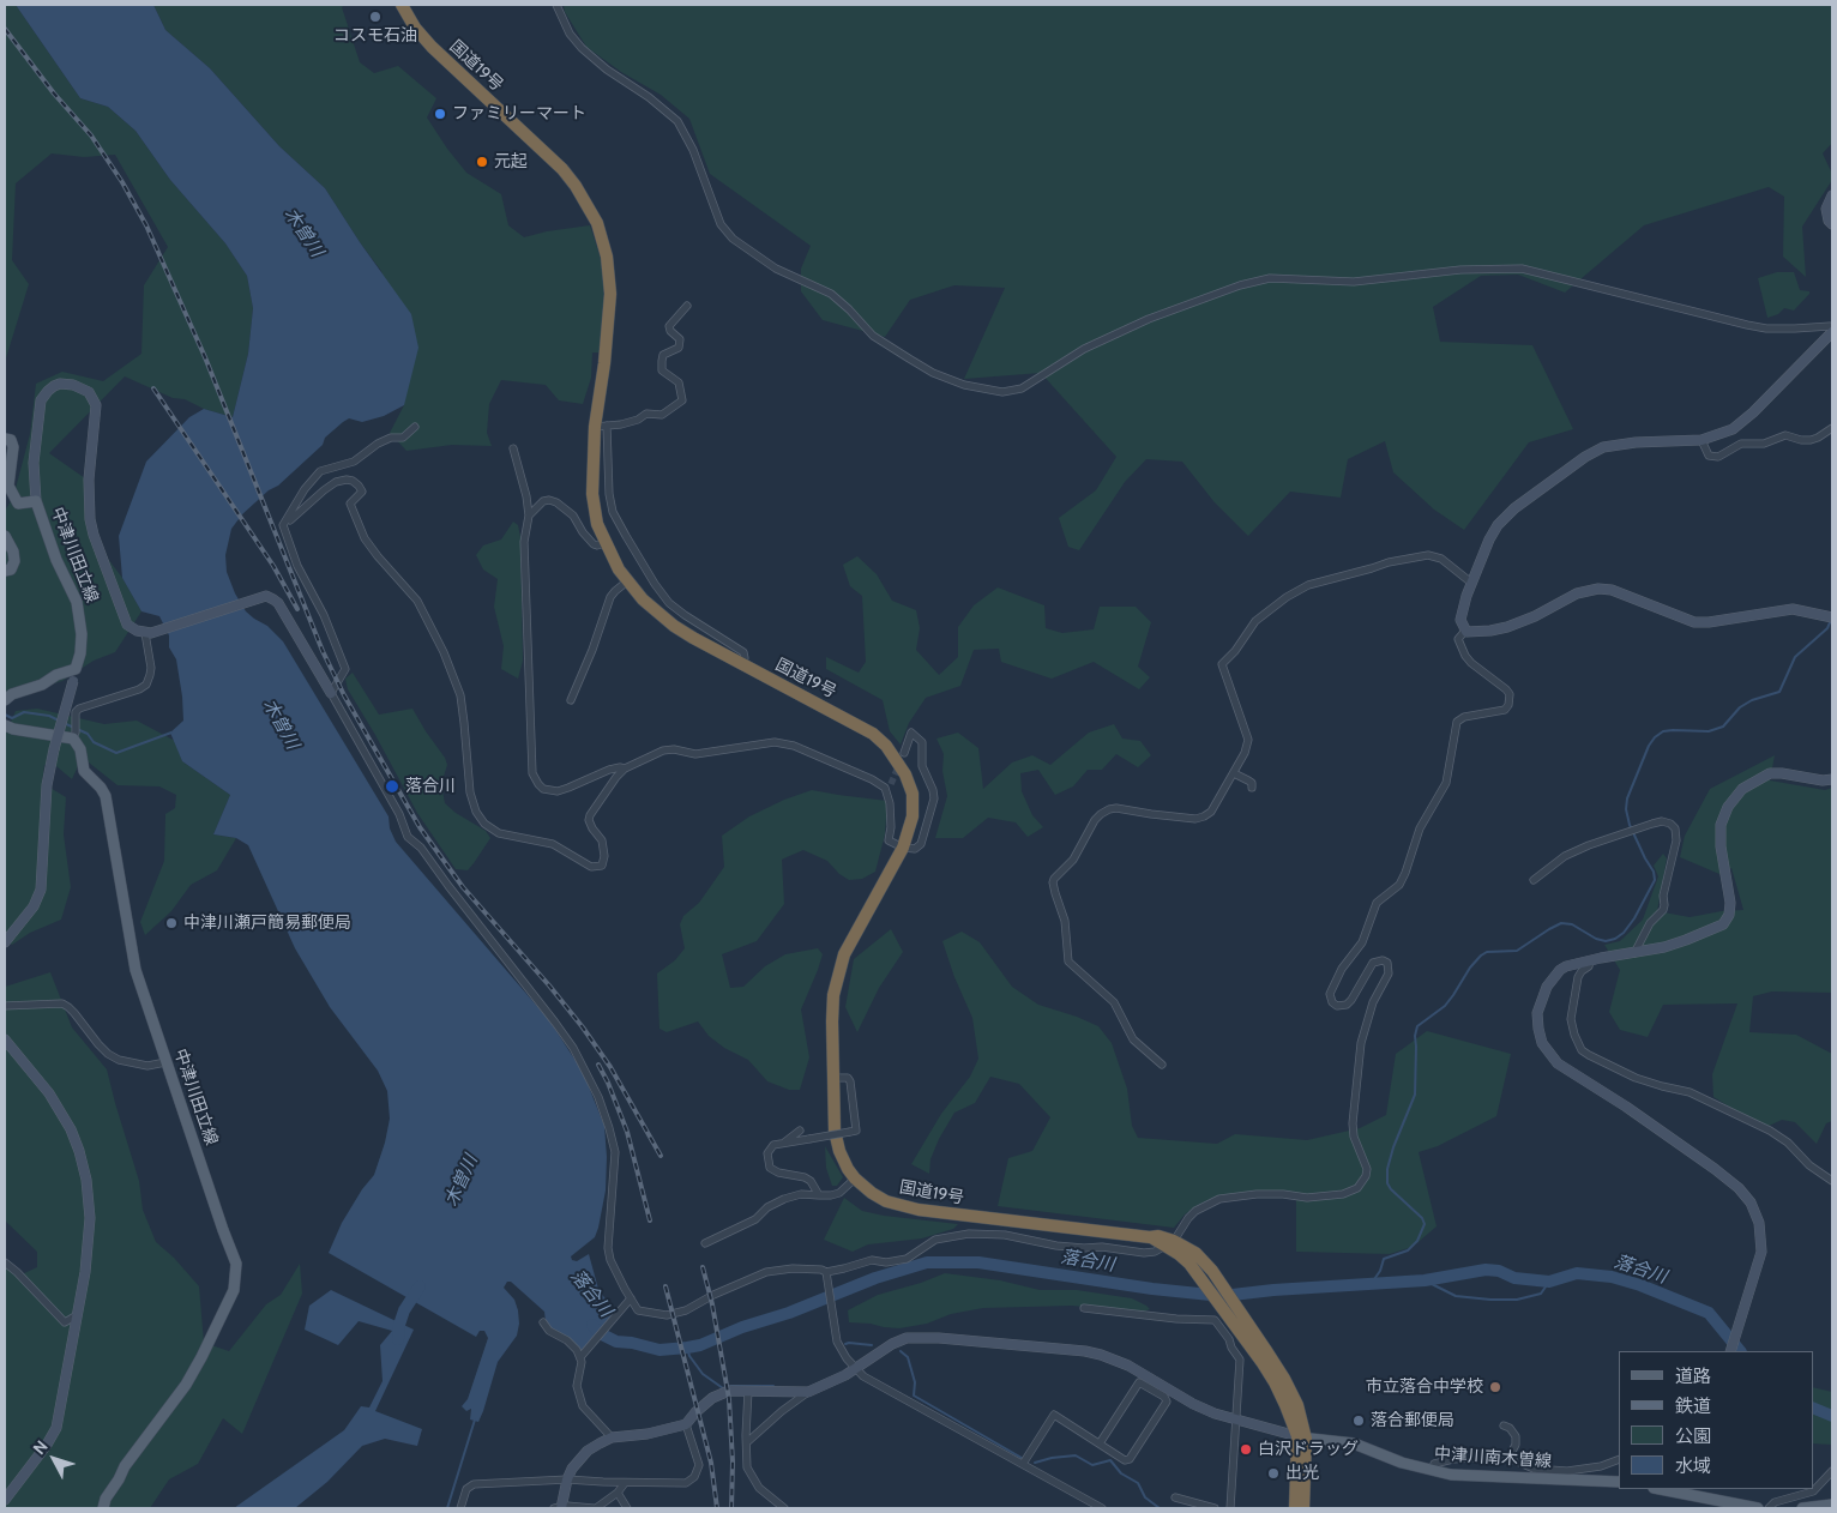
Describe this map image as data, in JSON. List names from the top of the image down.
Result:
{
  "streets": {
    "highway": ["国道19号"],
    "main road": ["中津川田立線", "中津川南木曽線"]
  },
  "crossings": [
    ["国道19号", "中津川南木曽線"]
  ],
  "water": ["木曽川", "落合川"],
  "places": [
    "コスモ石油",
    "ファミリーマート",
    "元起",
    "落合川",
    "中津川瀬戸簡易郵便局",
    "市立落合中学校",
    "落合郵便局",
    "白沢ドラッグ",
    "出光"
  ],
  "legend": [
    "道路",
    "鉄道",
    "公園",
    "水域"
  ],
  "north": "top left"
}
